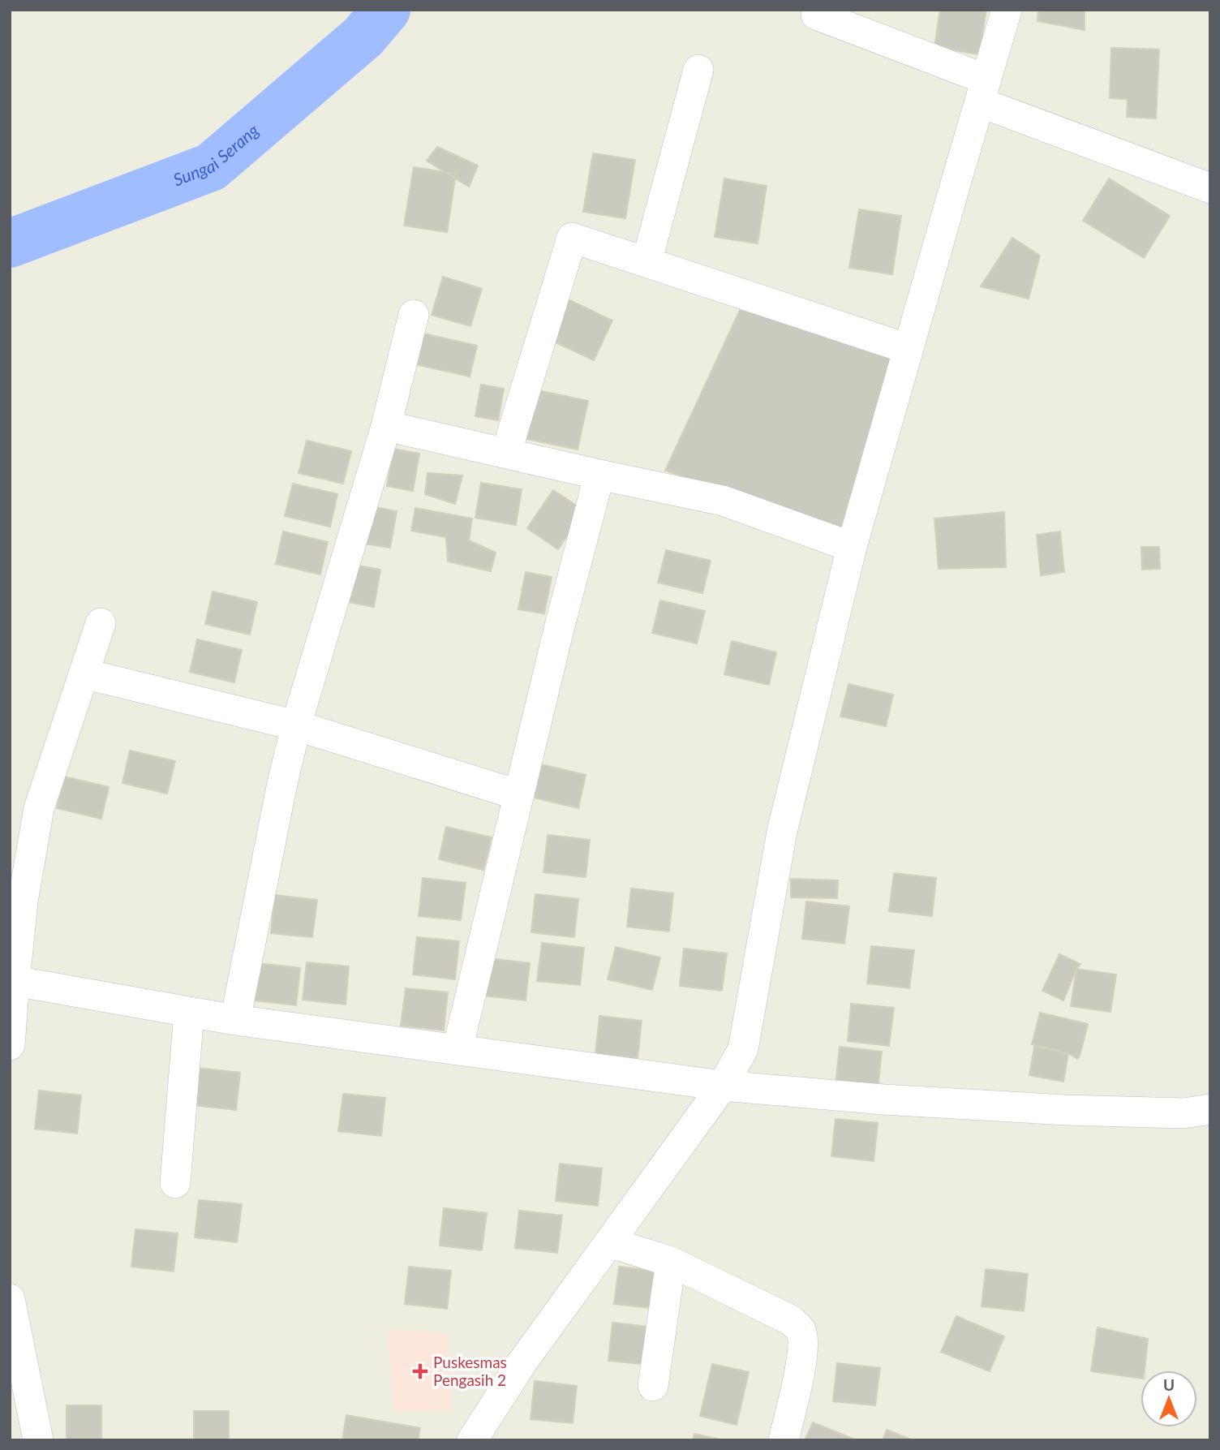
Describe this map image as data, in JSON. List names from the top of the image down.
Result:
{
  "water": ["Sungai Serang"],
  "places": {
    "health": ["Puskesmas Pengasih 2"]
  },
  "north": "top"
}
